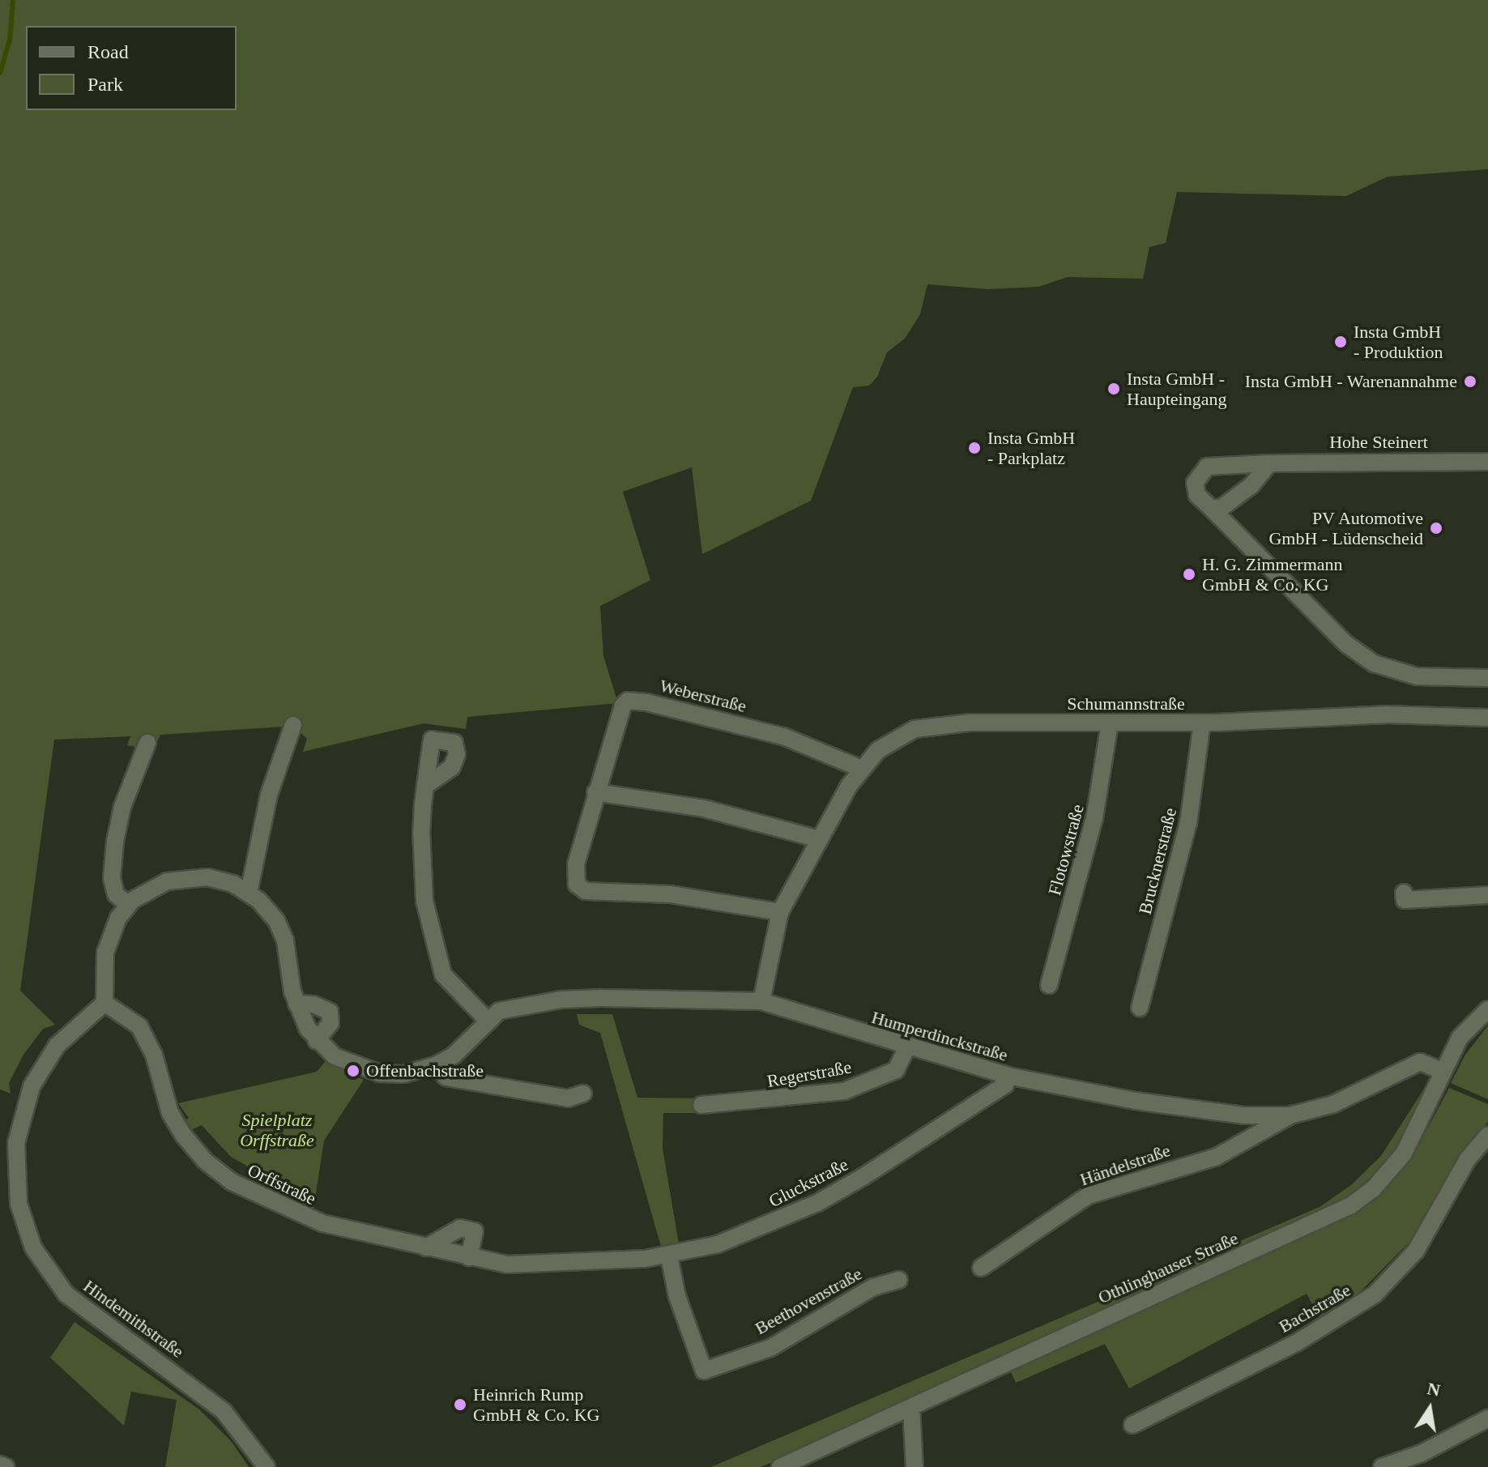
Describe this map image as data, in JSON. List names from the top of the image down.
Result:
{
  "streets": {
    "street": [
      "Hohe Steinert",
      "Weberstraße",
      "Schumannstraße",
      "Flotowstraße",
      "Brucknerstraße",
      "Humperdinckstraße",
      "Regerstraße",
      "Händelstraße",
      "Gluckstraße",
      "Orffstraße",
      "Othlinghauser Straße",
      "Beethovenstraße",
      "Bachstraße",
      "Hindemithstraße"
    ]
  },
  "crossings": [
    ["Weberstraße", "Schumannstraße"],
    ["Schumannstraße", "Flotowstraße"],
    ["Schumannstraße", "Brucknerstraße"],
    ["Schumannstraße", "Humperdinckstraße"],
    ["Humperdinckstraße", "Regerstraße"],
    ["Humperdinckstraße", "Händelstraße"],
    ["Humperdinckstraße", "Gluckstraße"],
    ["Humperdinckstraße", "Othlinghauser Straße"],
    ["Gluckstraße", "Orffstraße"],
    ["Gluckstraße", "Beethovenstraße"],
    ["Orffstraße", "Hindemithstraße"]
  ],
  "parks": ["Spielplatz Orffstraße"],
  "places": [
    "Insta GmbH - Produktion",
    "Insta GmbH - Warenannahme",
    "Insta GmbH - Haupteingang",
    "Insta GmbH - Parkplatz",
    "PV Automotive GmbH - Lüdenscheid",
    "H. G. Zimmermann GmbH & Co. KG",
    "Offenbachstraße",
    "Heinrich Rump GmbH & Co. KG"
  ],
  "legend": ["Road", "Park"],
  "north": "top"
}
